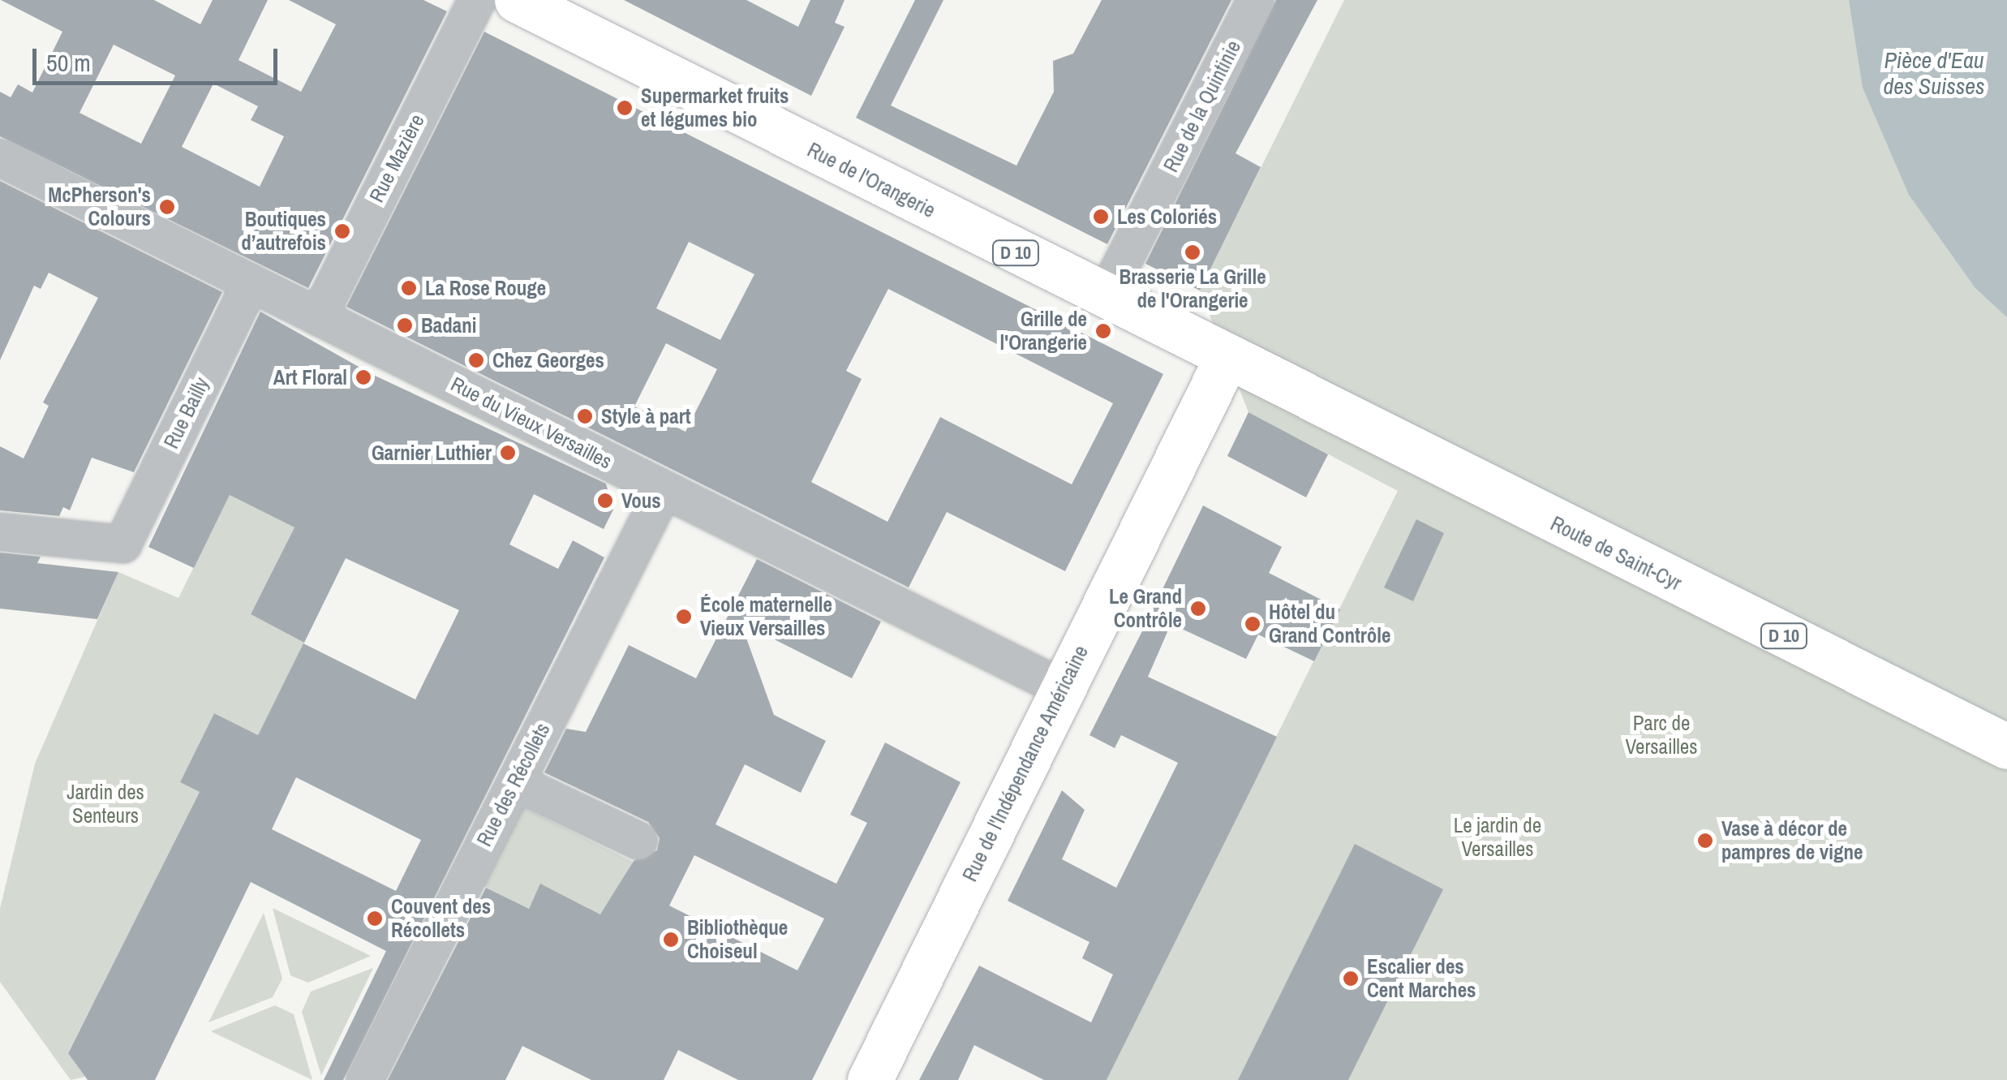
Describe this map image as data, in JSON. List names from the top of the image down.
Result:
{
  "streets": {
    "main road": [
      "Rue de l'Orangerie",
      "D 10",
      "Route de Saint-Cyr",
      "Rue de l'Indépendance Américaine"
    ],
    "street": [
      "Rue de la Quintinie",
      "Rue Mazière",
      "Rue Bailly",
      "Rue du Vieux Versailles",
      "Rue des Récollets"
    ]
  },
  "crossings": [
    ["Rue de la Quintinie", "Rue de l'Orangerie"],
    ["Rue Mazière", "Rue du Vieux Versailles"],
    ["Rue de l'Orangerie", "Route de Saint-Cyr"],
    ["Rue de l'Orangerie", "Rue de l'Indépendance Américaine"],
    ["Rue Bailly", "Rue du Vieux Versailles"],
    ["Rue du Vieux Versailles", "Rue de l'Indépendance Américaine"],
    ["Rue du Vieux Versailles", "Rue des Récollets"],
    ["Route de Saint-Cyr", "Rue de l'Indépendance Américaine"]
  ],
  "water": ["Pièce d'Eau des Suisses"],
  "parks": ["Parc de Versailles", "Jardin des Senteurs", "Le jardin de Versailles"],
  "places": [
    "Supermarket fruits et légumes bio",
    "McPherson's Colours",
    "Les Coloriés",
    "Boutiques d’autrefois",
    "Brasserie La Grille de l'Orangerie",
    "La Rose Rouge",
    "Badani",
    "Grille de l'Orangerie",
    "Chez Georges",
    "Art Floral",
    "Style à part",
    "Garnier Luthier",
    "Vous",
    "Le Grand Contrôle",
    "École maternelle Vieux Versailles",
    "Hôtel du Grand Contrôle",
    "Vase à décor de pampres de vigne",
    "Couvent des Récollets",
    "Bibliothèque Choiseul",
    "Escalier des Cent Marches"
  ],
  "scale_bar": "50 m"
}
